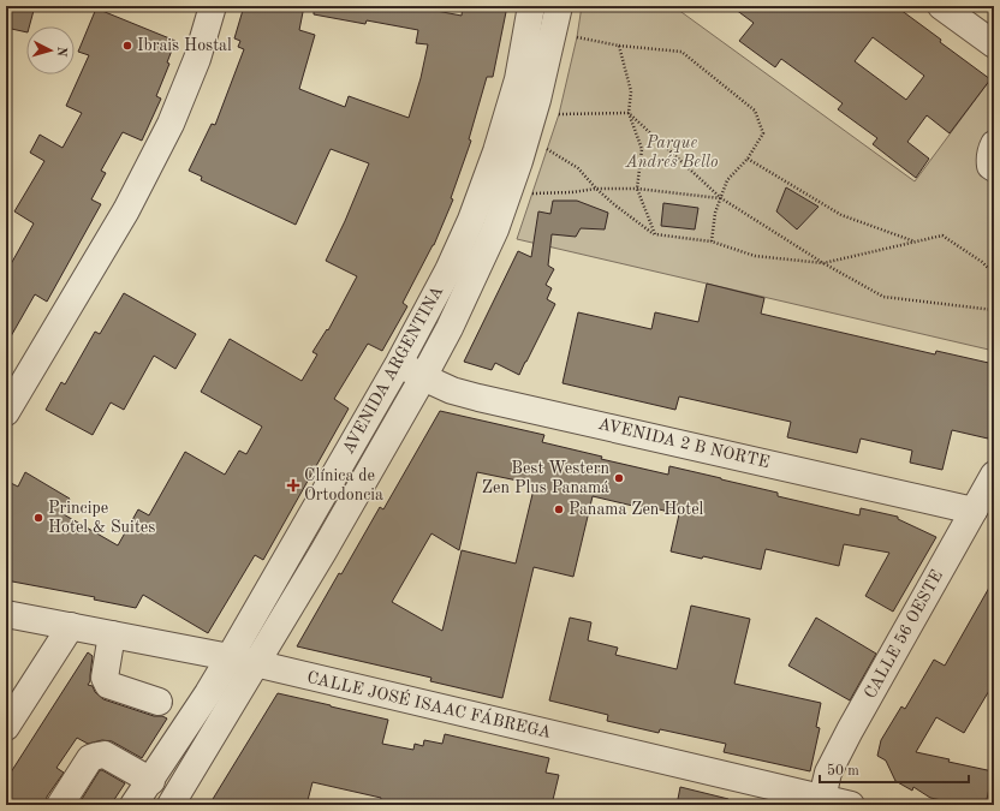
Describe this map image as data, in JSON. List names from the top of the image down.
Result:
{
  "streets": {
    "street": [
      "AVENIDA ARGENTINA",
      "AVENIDA 2 B NORTE",
      "CALLE 56 OESTE",
      "CALLE JOSÉ ISAAC FÁBREGA"
    ]
  },
  "crossings": [
    ["AVENIDA ARGENTINA", "AVENIDA 2 B NORTE"],
    ["AVENIDA ARGENTINA", "CALLE JOSÉ ISAAC FÁBREGA"],
    ["AVENIDA 2 B NORTE", "CALLE 56 OESTE"],
    ["CALLE 56 OESTE", "CALLE JOSÉ ISAAC FÁBREGA"]
  ],
  "parks": ["Parque Andrés Bello"],
  "places": {
    "other": [
      "Ibrais Hostal",
      "Best Western Zen Plus Panamá",
      "Panama Zen Hotel",
      "Principe Hotel & Suites"
    ],
    "health": ["Clínica de Ortodoncia"]
  },
  "scale_bar": "50 m",
  "north": "right"
}
